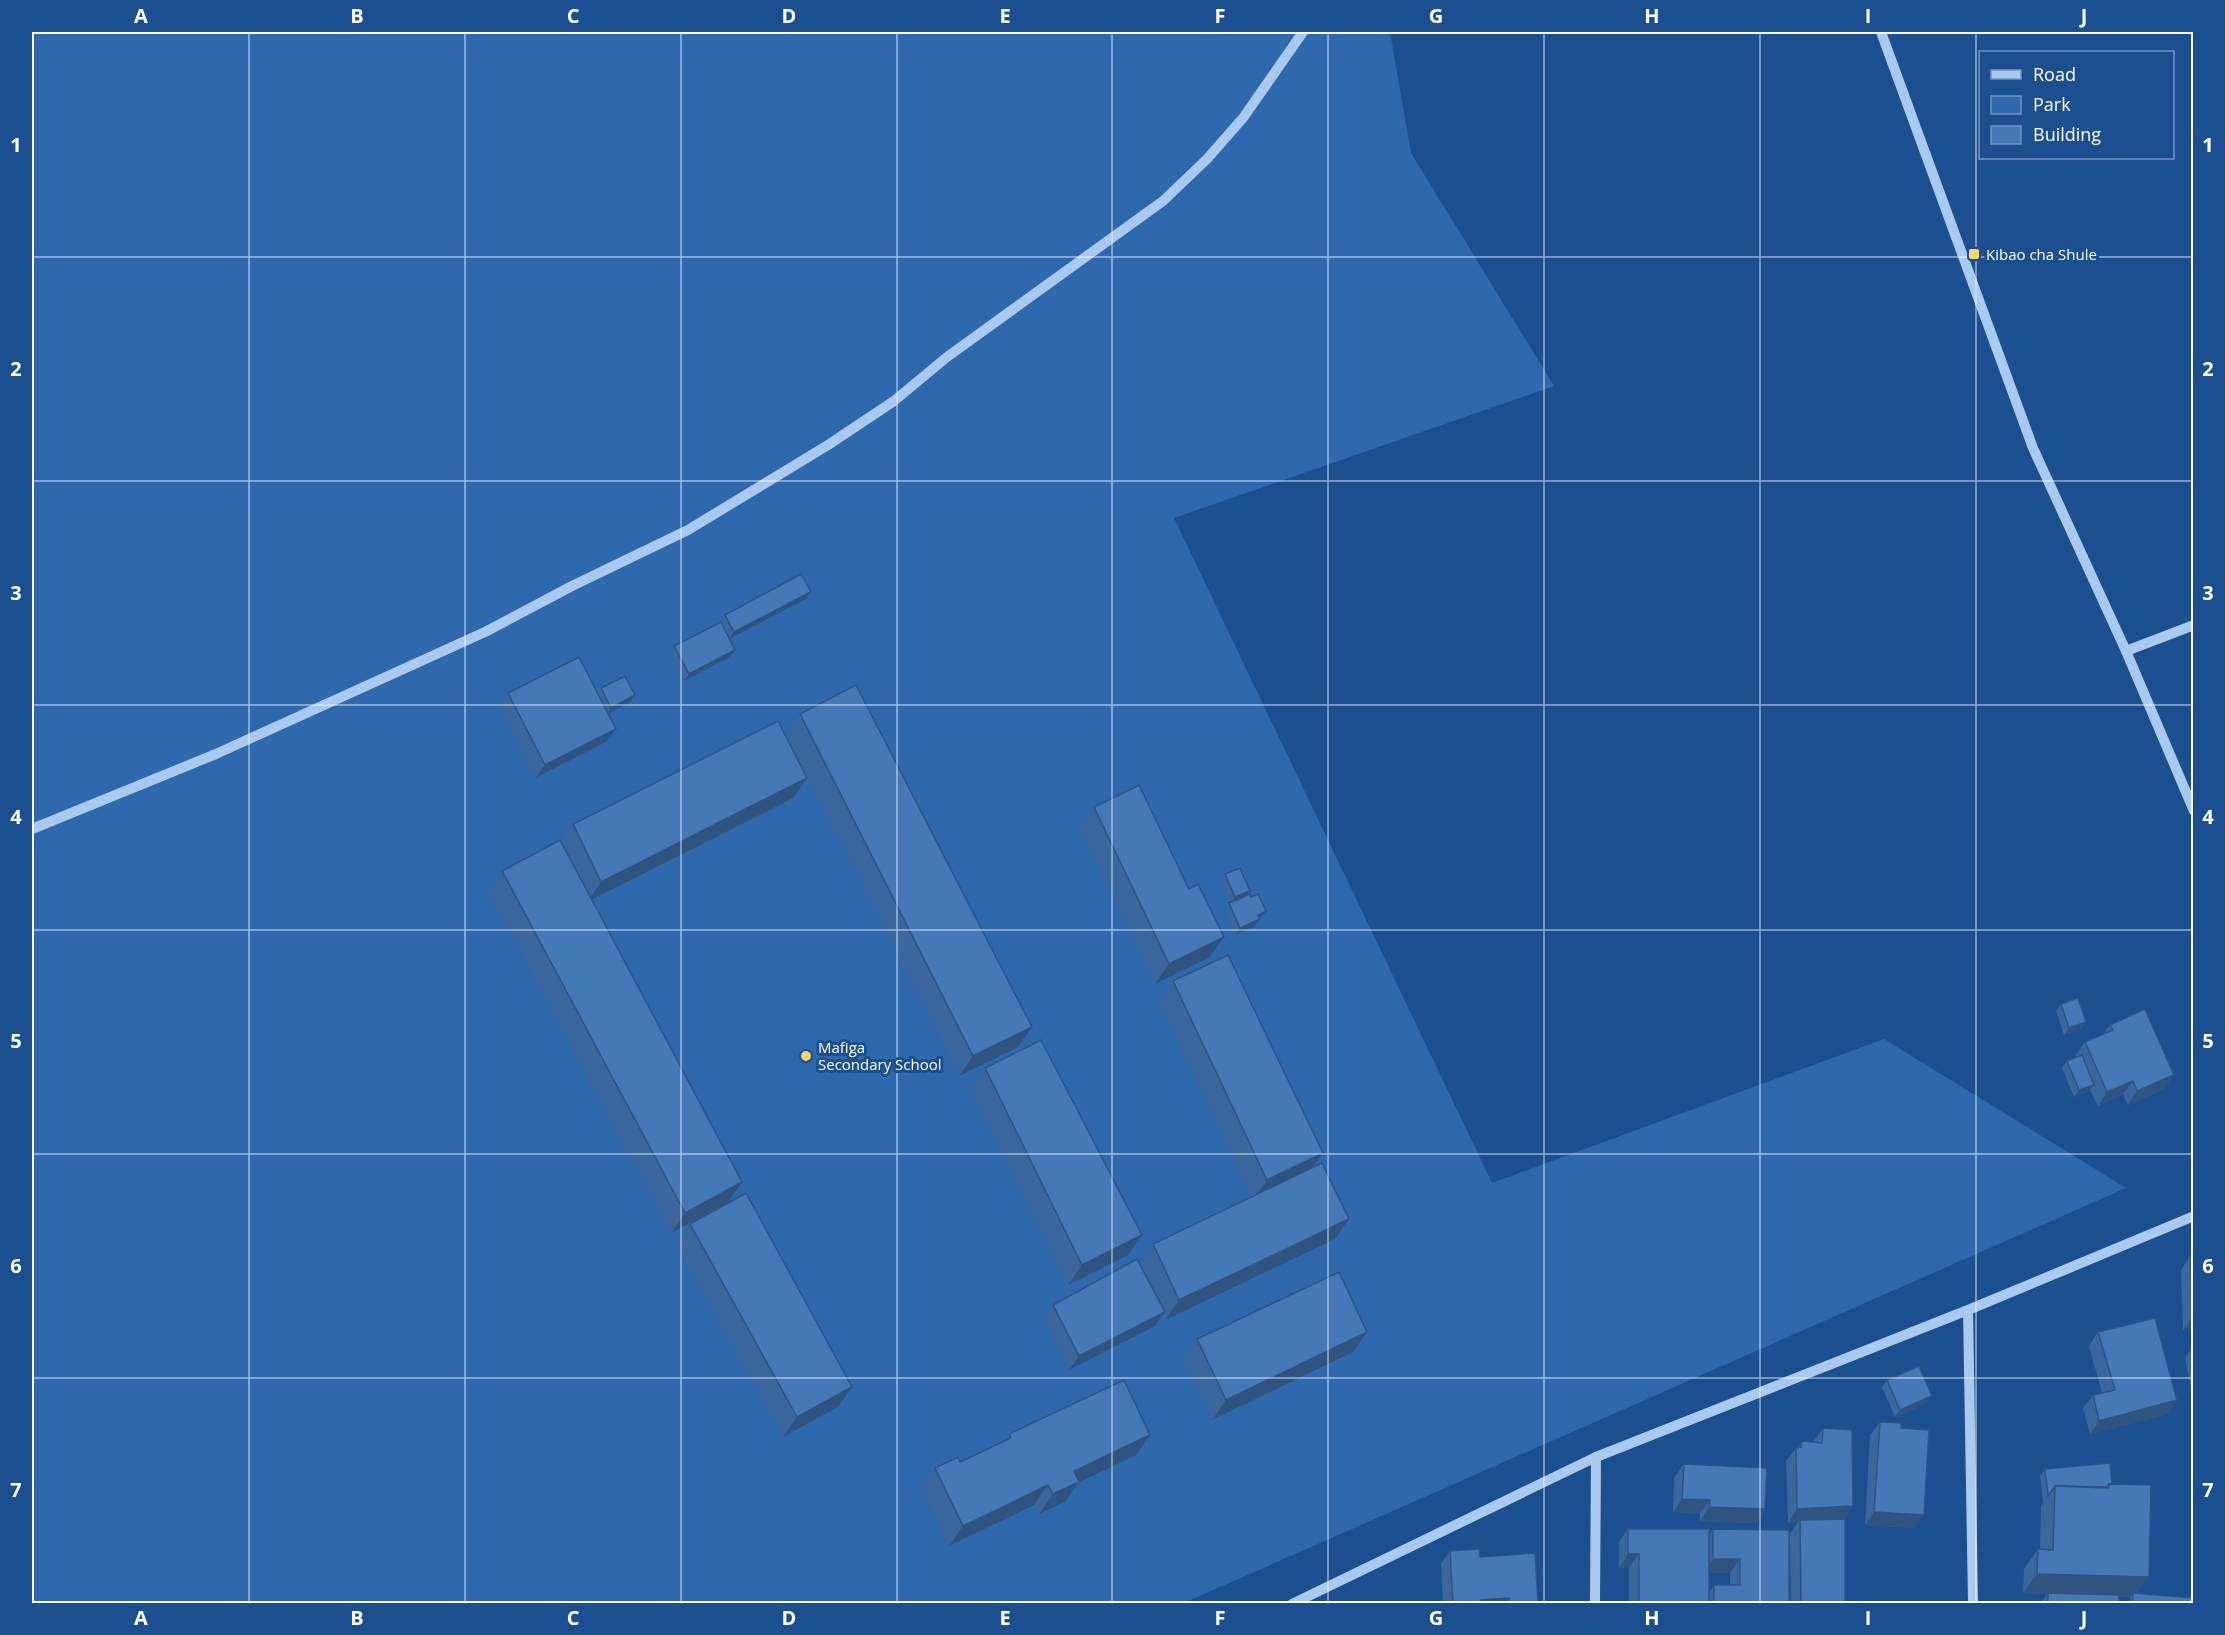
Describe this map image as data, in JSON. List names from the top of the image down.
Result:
{
  "places": {
    "transit": ["Kibao cha Shule"],
    "other": ["Mafiga Secondary School"]
  },
  "legend": ["Road", "Park", "Building"],
  "grid": {
    "columns": [
      "A",
      "B",
      "C",
      "D",
      "E",
      "F",
      "G",
      "H",
      "I",
      "J"
    ],
    "rows": [
      "1",
      "2",
      "3",
      "4",
      "5",
      "6",
      "7"
    ]
  }
}
